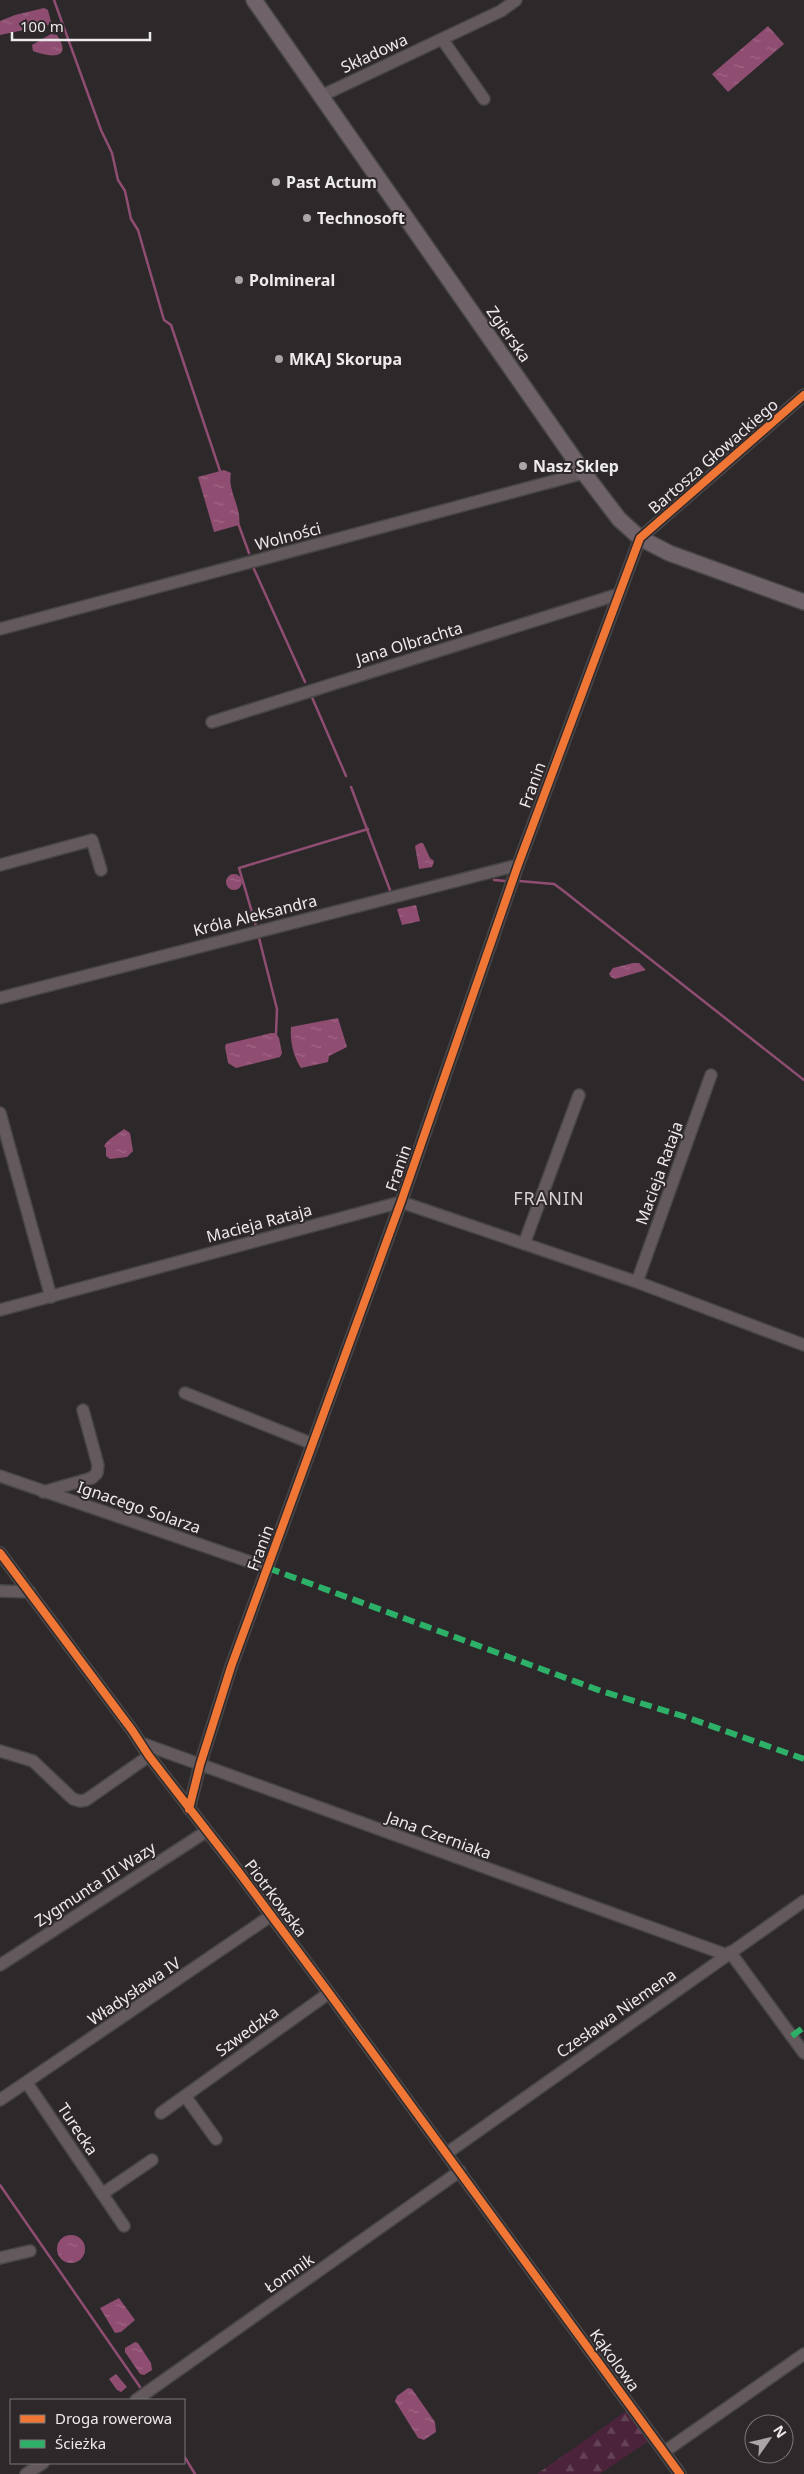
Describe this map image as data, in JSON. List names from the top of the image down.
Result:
{
  "streets": {
    "main road": ["Zgierska"],
    "street": [
      "Składowa",
      "Bartosza Głowackiego",
      "Wolności",
      "Jana Olbrachta",
      "Franin",
      "Króla Aleksandra",
      "Macieja Rataja",
      "Ignacego Solarza",
      "Jana Czerniaka",
      "Zygmunta III Wazy",
      "Piotrkowska",
      "Władysława IV",
      "Czesława Niemena",
      "Szwedzka",
      "Turecka",
      "Łomnik",
      "Kąkolowa"
    ]
  },
  "crossings": [
    ["Składowa", "Zgierska"],
    ["Zgierska", "Bartosza Głowackiego"],
    ["Zgierska", "Wolności"],
    ["Zgierska", "Franin"],
    ["Bartosza Głowackiego", "Franin"],
    ["Jana Olbrachta", "Franin"],
    ["Franin", "Króla Aleksandra"],
    ["Franin", "Macieja Rataja"],
    ["Franin", "Ignacego Solarza"],
    ["Franin", "Jana Czerniaka"],
    ["Franin", "Piotrkowska"],
    ["Jana Czerniaka", "Piotrkowska"],
    ["Jana Czerniaka", "Czesława Niemena"],
    ["Zygmunta III Wazy", "Piotrkowska"],
    ["Piotrkowska", "Władysława IV"],
    ["Piotrkowska", "Czesława Niemena"],
    ["Piotrkowska", "Szwedzka"],
    ["Piotrkowska", "Łomnik"],
    ["Piotrkowska", "Kąkolowa"],
    ["Władysława IV", "Turecka"]
  ],
  "districts": ["FRANIN"],
  "places": [
    "Past Actum",
    "Technosoft",
    "Polmineral",
    "MKAJ Skorupa",
    "Nasz Sklep"
  ],
  "legend": ["Droga rowerowa", "Ścieżka"],
  "scale_bar": "100 m",
  "north": "top right"
}
